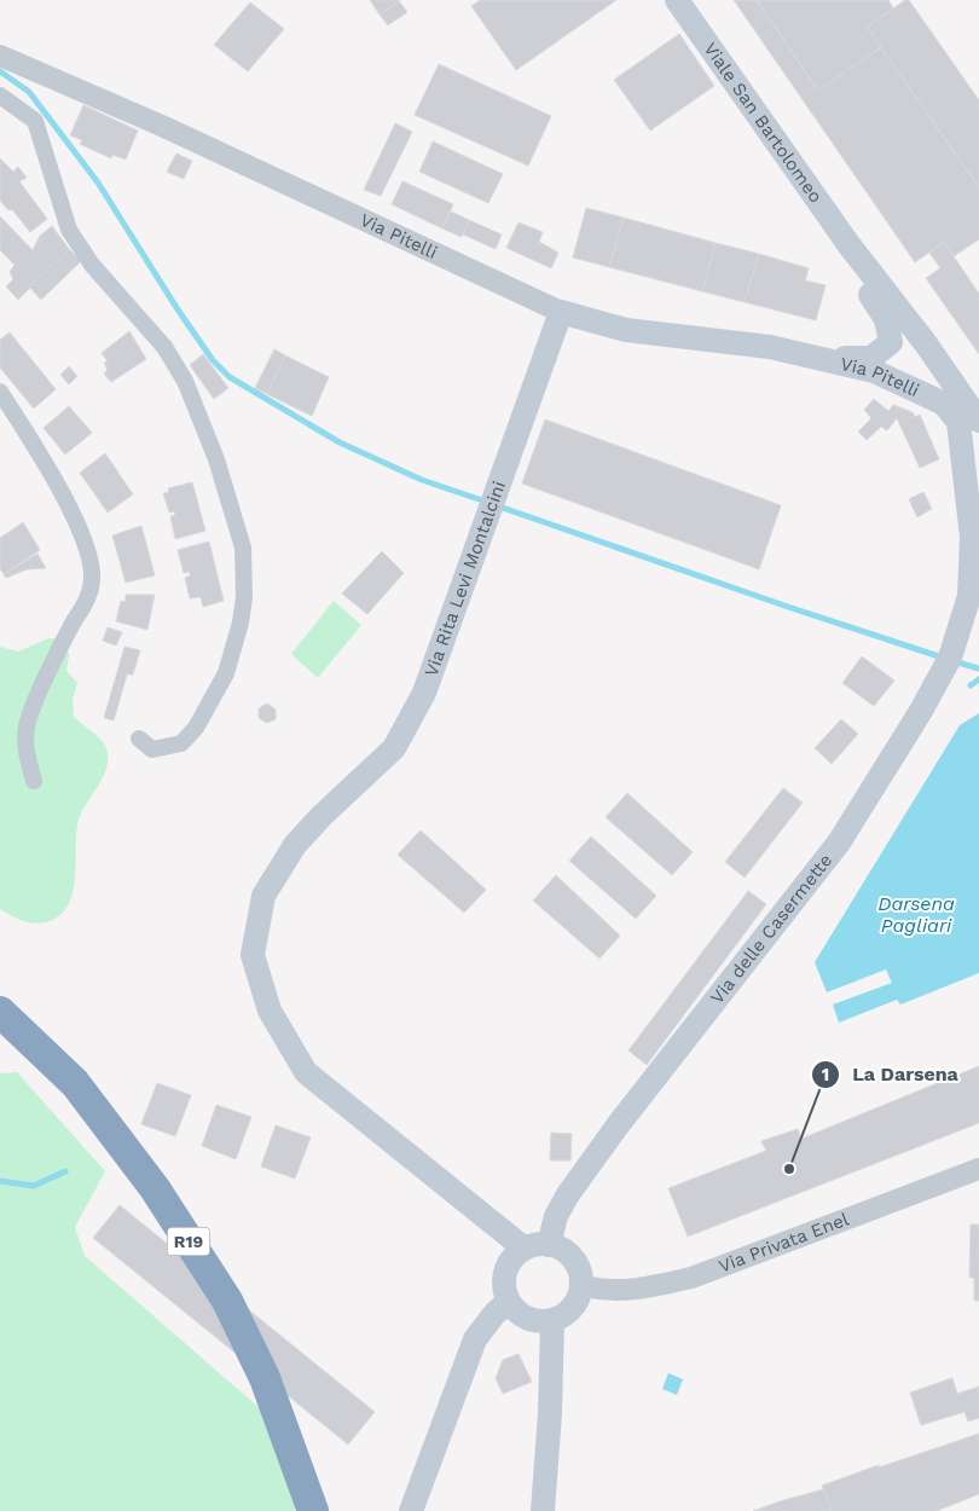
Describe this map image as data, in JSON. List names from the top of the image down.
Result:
{
  "streets": {
    "highway": ["R19"],
    "main road": [
      "Viale San Bartolomeo",
      "Via Pitelli",
      "Via Rita Levi Montalcini",
      "Via delle Casermette"
    ],
    "street": ["Via Privata Enel"]
  },
  "crossings": [
    ["Viale San Bartolomeo", "Via Pitelli"],
    ["Via Pitelli", "Via Rita Levi Montalcini"],
    ["Via Rita Levi Montalcini", "Via delle Casermette"],
    ["Via Rita Levi Montalcini", "Via Privata Enel"],
    ["Via delle Casermette", "Via Privata Enel"]
  ],
  "water": ["Darsena Pagliari"],
  "places": ["La Darsena"]
}
